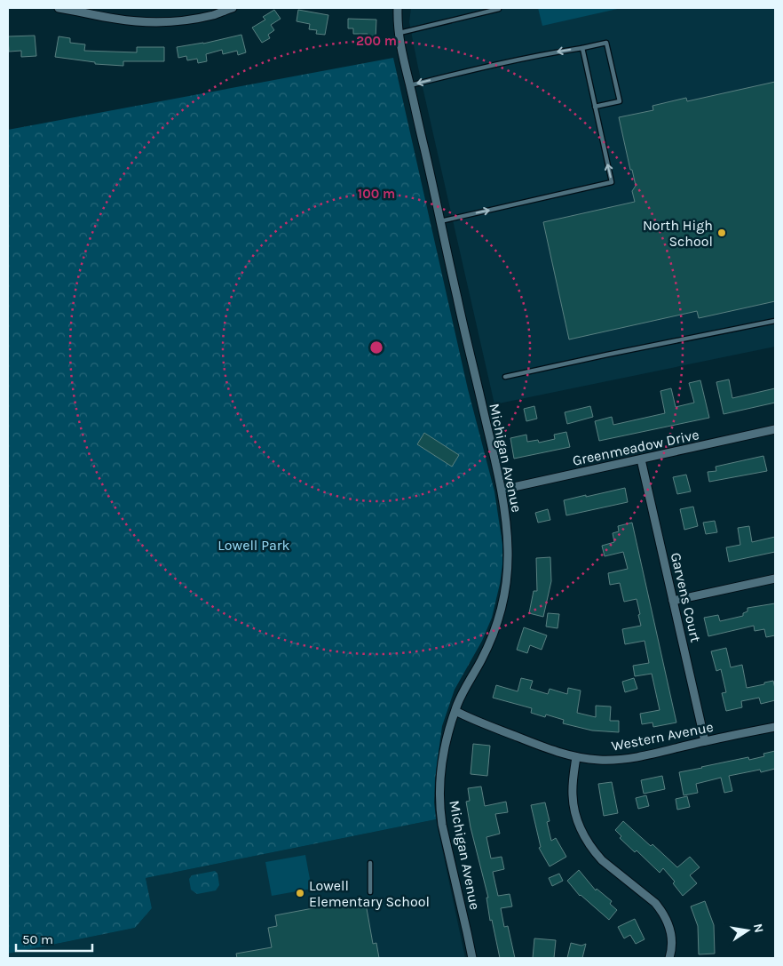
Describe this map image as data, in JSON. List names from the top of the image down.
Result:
{
  "streets": {
    "street": [
      "Greenmeadow Drive",
      "Michigan Avenue",
      "Garvens Court",
      "Western Avenue"
    ]
  },
  "crossings": [
    ["Greenmeadow Drive", "Michigan Avenue"],
    ["Greenmeadow Drive", "Garvens Court"],
    ["Michigan Avenue", "Western Avenue"],
    ["Garvens Court", "Western Avenue"]
  ],
  "parks": ["Lowell Park"],
  "places": ["North High School", "Lowell Elementary School"],
  "scale_bar": "50 m",
  "north": "right",
  "rings": ["200 m", "100 m"]
}
